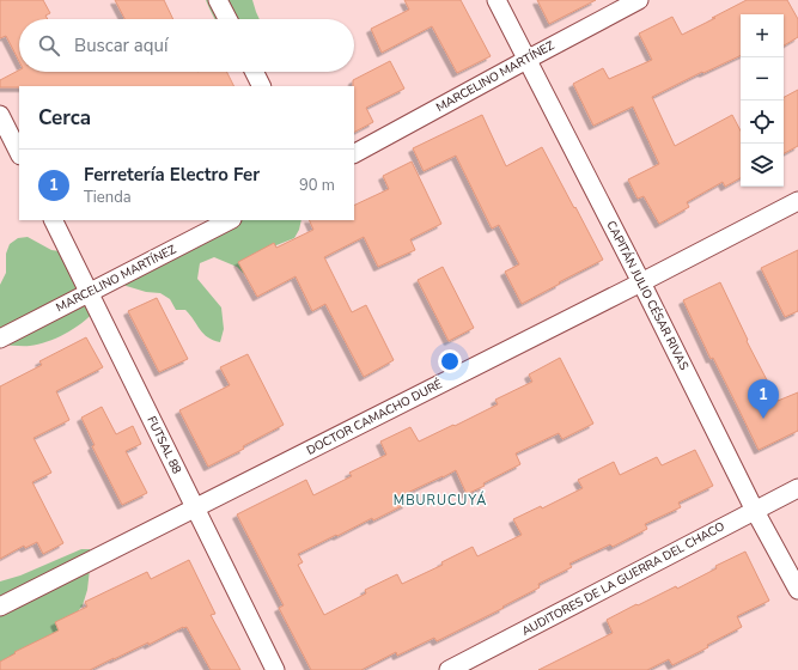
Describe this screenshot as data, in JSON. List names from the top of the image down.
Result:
{
  "streets": {
    "street": [
      "MARCELINO MARTÍNEZ",
      "CAPITÁN JULIO CÉSAR RIVAS",
      "DOCTOR CAMACHO DURÉ",
      "FUTSAL 88",
      "AUDITORES DE LA GUERRA DEL CHACO"
    ]
  },
  "crossings": [
    ["MARCELINO MARTÍNEZ", "CAPITÁN JULIO CÉSAR RIVAS"],
    ["MARCELINO MARTÍNEZ", "FUTSAL 88"],
    ["CAPITÁN JULIO CÉSAR RIVAS", "DOCTOR CAMACHO DURÉ"],
    ["CAPITÁN JULIO CÉSAR RIVAS", "AUDITORES DE LA GUERRA DEL CHACO"],
    ["DOCTOR CAMACHO DURÉ", "FUTSAL 88"]
  ],
  "districts": ["MBURUCUYÁ"],
  "page": {
    "map_buttons": ["+", "−"],
    "search": "Buscar aquí",
    "heading": "Cerca",
    "list": [
      {
        "mark": "1",
        "name": "Ferretería Electro Fer",
        "note": "Tienda",
        "value": "90 m"
      }
    ],
    "pins": "1"
  }
}
